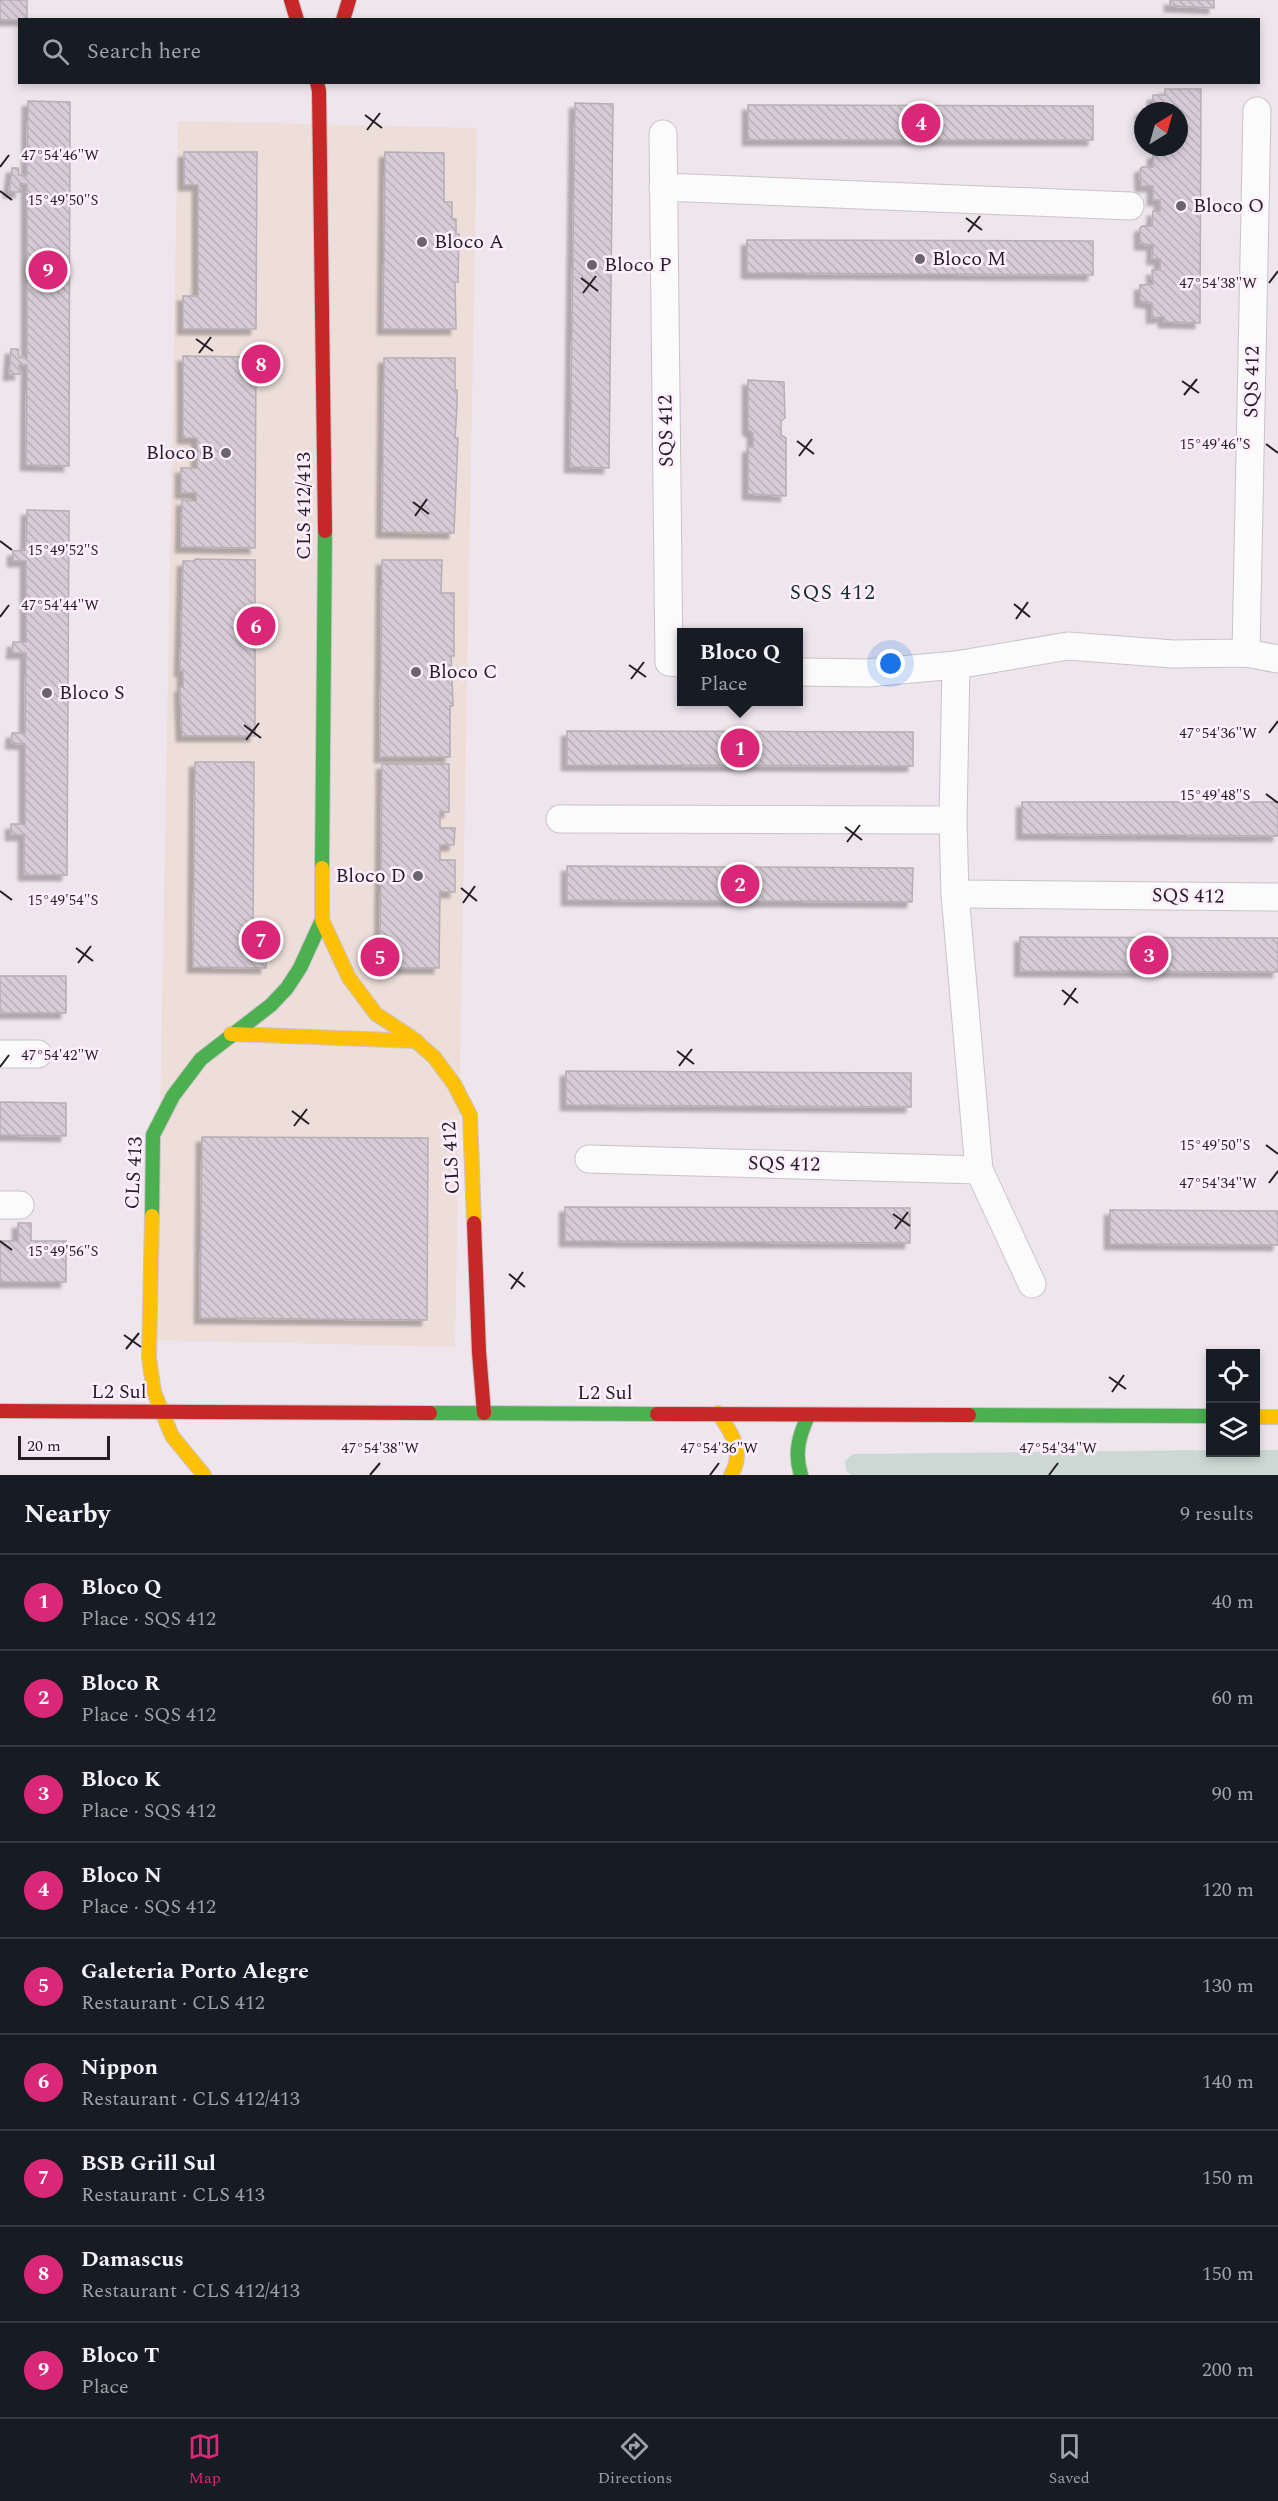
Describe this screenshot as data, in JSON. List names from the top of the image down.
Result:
{
  "streets": {
    "street": [
      "SQS 412",
      "CLS 412/413",
      "CLS 412",
      "CLS 413",
      "L2 Sul"
    ]
  },
  "crossings": [
    ["CLS 412/413", "CLS 412"],
    ["CLS 412/413", "CLS 413"],
    ["CLS 412", "CLS 413"],
    ["CLS 412", "L2 Sul"],
    ["CLS 413", "L2 Sul"]
  ],
  "districts": ["SQS 412"],
  "places": [
    "Bloco O",
    "Bloco A",
    "Bloco M",
    "Bloco P",
    "Bloco B",
    "Bloco C",
    "Bloco S",
    "Bloco D"
  ],
  "scale_bar": "20 m",
  "north": "top right",
  "page": {
    "search": "Search here",
    "pins": [
      "4",
      "9",
      "8",
      "6",
      "1",
      "2",
      "7",
      "3",
      "5"
    ],
    "popup": ["Bloco Q", "Place"],
    "scale": "20 m",
    "heading": ["Nearby", "9 results"],
    "list": [
      {
        "mark": "1",
        "name": "Bloco Q",
        "note": "Place · SQS 412",
        "value": "40 m"
      },
      {
        "mark": "2",
        "name": "Bloco R",
        "note": "Place · SQS 412",
        "value": "60 m"
      },
      {
        "mark": "3",
        "name": "Bloco K",
        "note": "Place · SQS 412",
        "value": "90 m"
      },
      {
        "mark": "4",
        "name": "Bloco N",
        "note": "Place · SQS 412",
        "value": "120 m"
      },
      {
        "mark": "5",
        "name": "Galeteria Porto Alegre",
        "note": "Restaurant · CLS 412",
        "value": "130 m"
      },
      {
        "mark": "6",
        "name": "Nippon",
        "note": "Restaurant · CLS 412/413",
        "value": "140 m"
      },
      {
        "mark": "7",
        "name": "BSB Grill Sul",
        "note": "Restaurant · CLS 413",
        "value": "150 m"
      },
      {
        "mark": "8",
        "name": "Damascus",
        "note": "Restaurant · CLS 412/413",
        "value": "150 m"
      },
      {
        "mark": "9",
        "name": "Bloco T",
        "note": "Place",
        "value": "200 m"
      }
    ],
    "nav": ["Map", "Directions", "Saved"]
  },
  "coordinates": [
    "47°54'46\"W",
    "15°49'50\"S",
    "47°54'38\"W",
    "15°49'46\"S",
    "15°49'52\"S",
    "47°54'44\"W",
    "47°54'36\"W",
    "15°49'48\"S",
    "15°49'54\"S",
    "47°54'42\"W",
    "47°54'34\"W",
    "15°49'56\"S"
  ]
}
